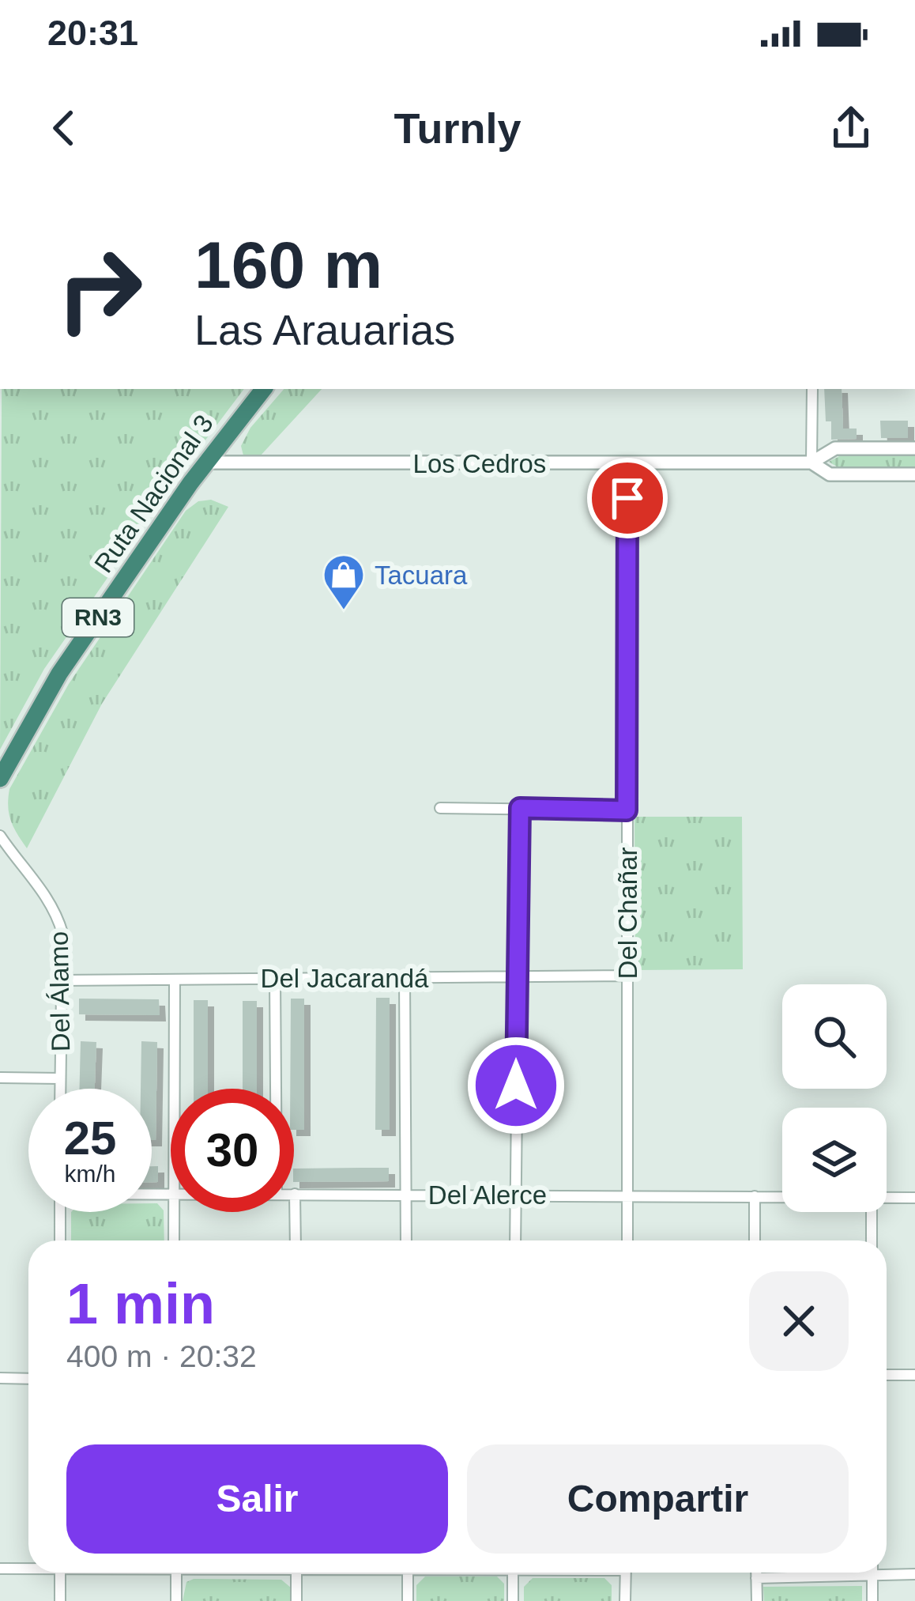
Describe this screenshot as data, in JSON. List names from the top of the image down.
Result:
{
  "streets": {
    "highway": ["Ruta Nacional 3", "RN3"],
    "street": [
      "Los Cedros",
      "Del Chañar",
      "Del Jacarandá",
      "Del Álamo",
      "Del Alerce"
    ]
  },
  "crossings": [
    ["Los Cedros", "Ruta Nacional 3"],
    ["Los Cedros", "Del Chañar"],
    ["Del Chañar", "Del Jacarandá"],
    ["Del Chañar", "Del Alerce"],
    ["Del Jacarandá", "Del Álamo"]
  ],
  "places": {
    "shop": ["Tacuara"]
  },
  "page": {
    "status": "20:31",
    "header": "Turnly",
    "turn": ["160 m", "Las Arauarias"],
    "speed": "25 km/h",
    "limit": "30",
    "heading": ["1 min", "400 m · 20:32"],
    "buttons": ["Salir", "Compartir"]
  }
}
